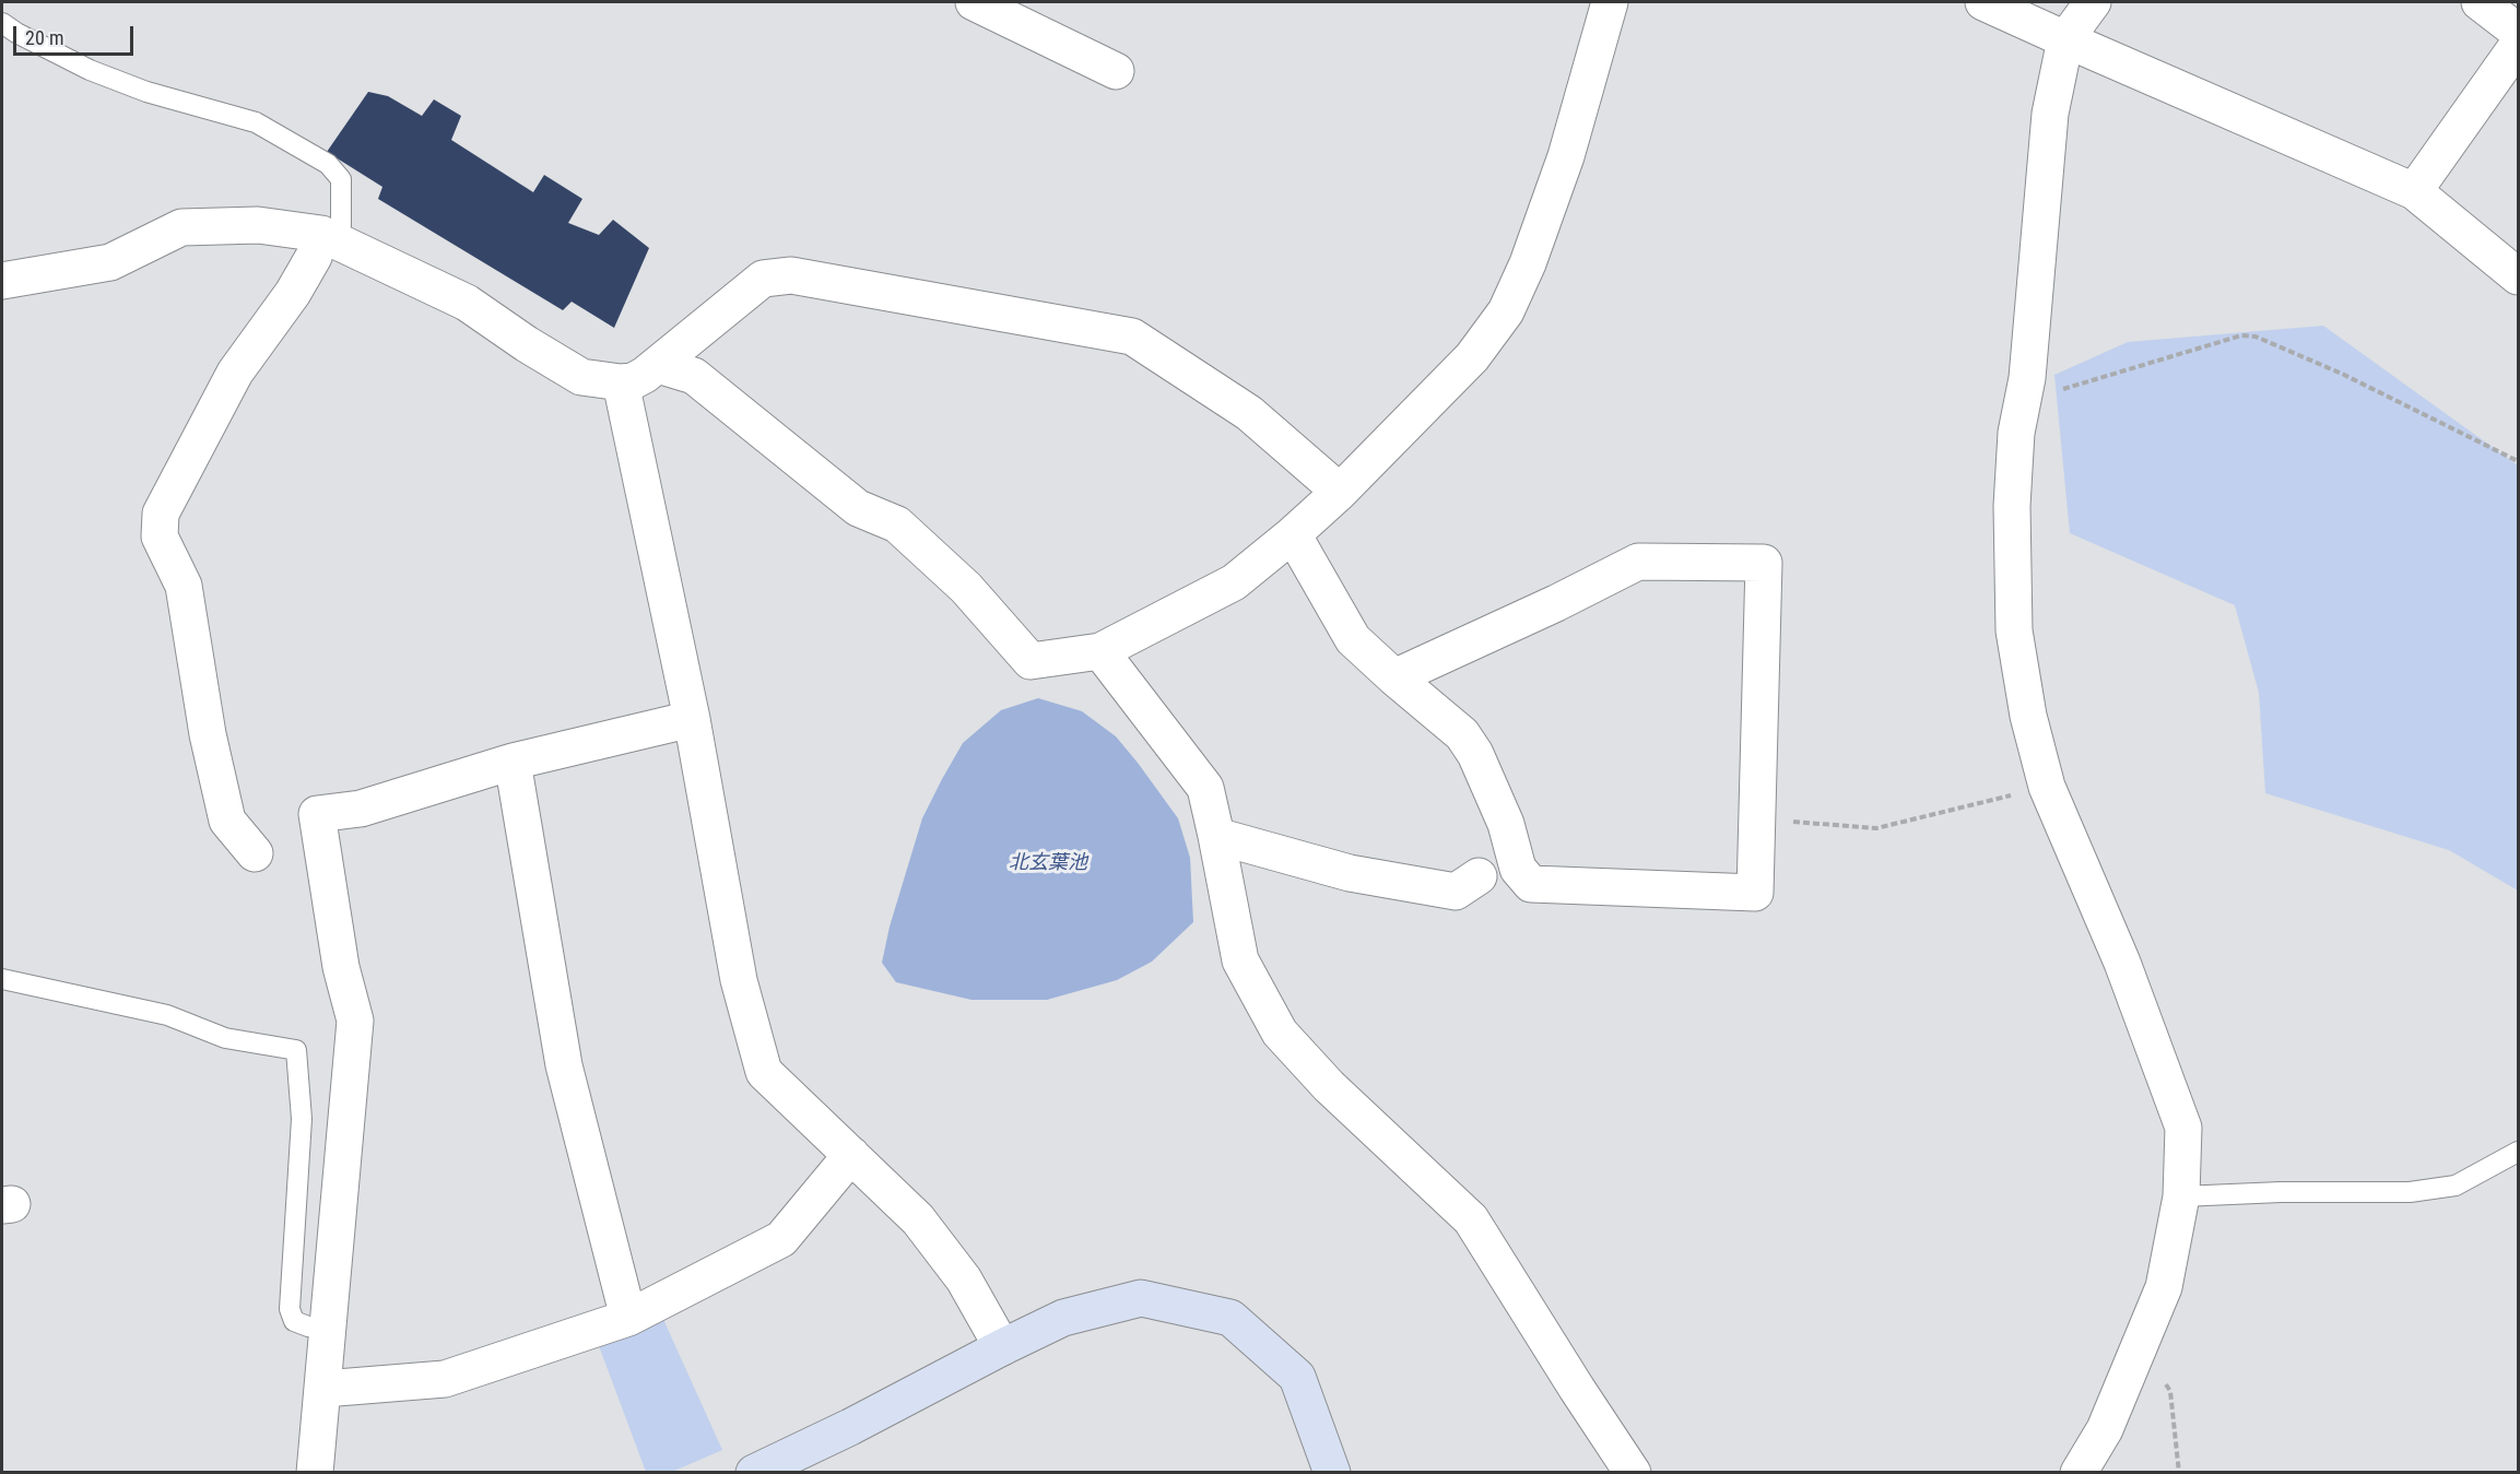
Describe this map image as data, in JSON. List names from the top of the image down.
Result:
{
  "water": ["北玄葉池"],
  "scale_bar": "20 m"
}
